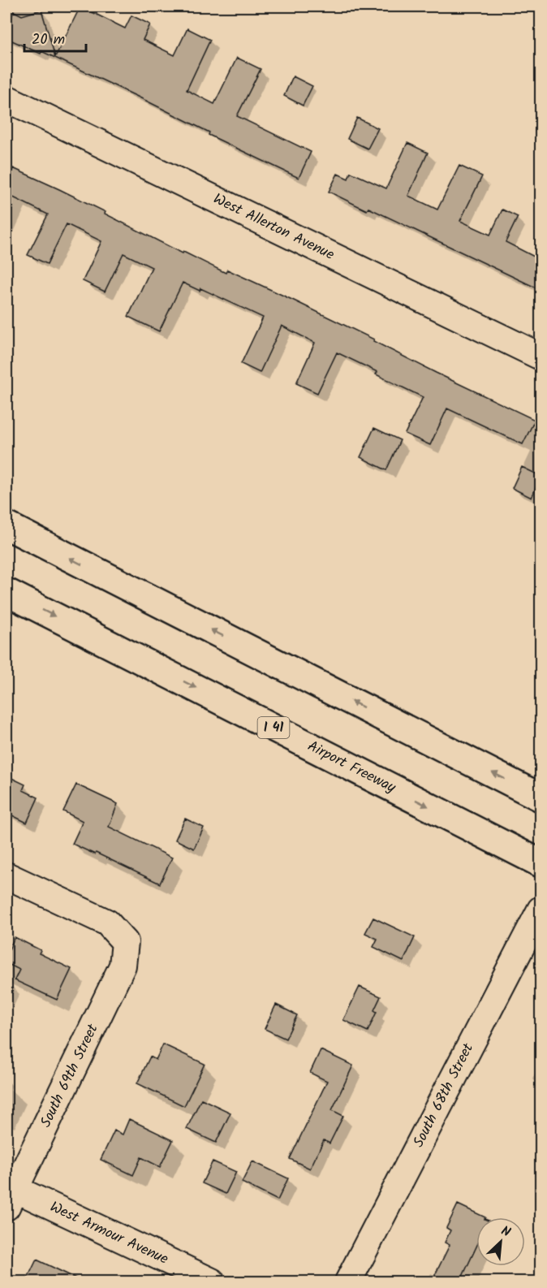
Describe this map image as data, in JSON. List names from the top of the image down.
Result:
{
  "streets": {
    "highway": ["I 41", "Airport Freeway"],
    "street": [
      "West Allerton Avenue",
      "South 69th Street",
      "South 68th Street",
      "West Armour Avenue"
    ]
  },
  "crossings": [
    ["South 69th Street", "West Armour Avenue"]
  ],
  "scale_bar": "20 m",
  "north": "top right"
}
